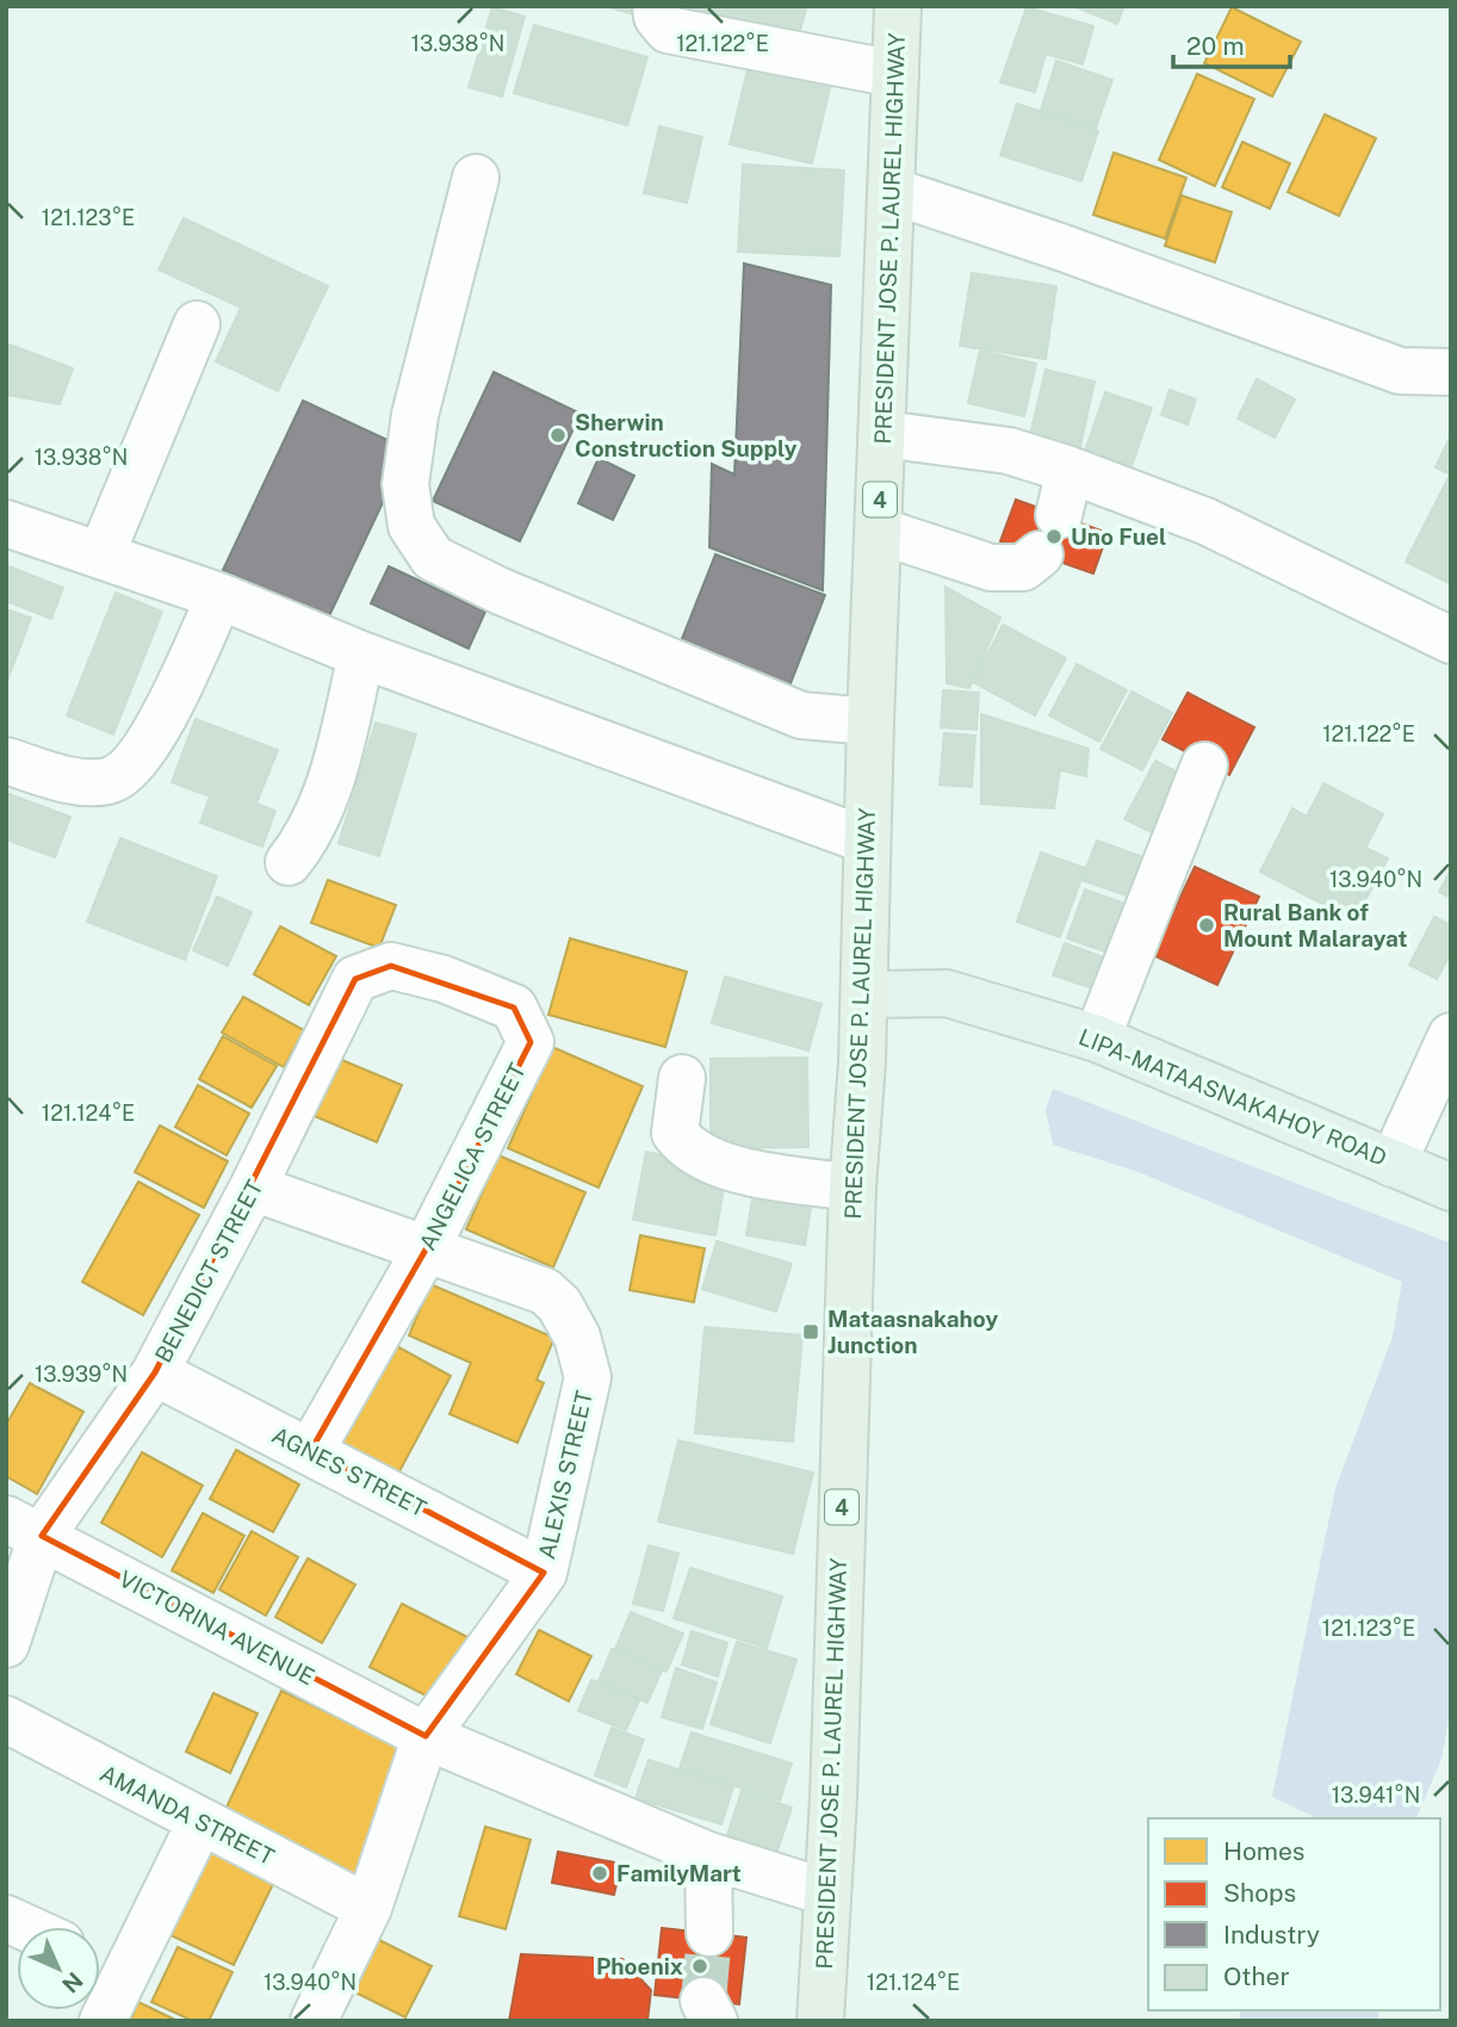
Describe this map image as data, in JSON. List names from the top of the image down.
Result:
{
  "streets": {
    "highway": ["PRESIDENT JOSE P. LAUREL HIGHWAY", "4"],
    "main road": ["LIPA-MATAASNAKAHOY ROAD"],
    "street": [
      "ANGELICA STREET",
      "BENEDICT STREET",
      "AGNES STREET",
      "ALEXIS STREET",
      "VICTORINA AVENUE",
      "AMANDA STREET"
    ]
  },
  "crossings": [
    ["PRESIDENT JOSE P. LAUREL HIGHWAY", "LIPA-MATAASNAKAHOY ROAD"],
    ["PRESIDENT JOSE P. LAUREL HIGHWAY", "VICTORINA AVENUE"],
    ["ANGELICA STREET", "BENEDICT STREET"],
    ["ANGELICA STREET", "AGNES STREET"],
    ["ANGELICA STREET", "ALEXIS STREET"],
    ["BENEDICT STREET", "AGNES STREET"],
    ["BENEDICT STREET", "ALEXIS STREET"],
    ["BENEDICT STREET", "VICTORINA AVENUE"],
    ["AGNES STREET", "ALEXIS STREET"],
    ["ALEXIS STREET", "VICTORINA AVENUE"],
    ["ALEXIS STREET", "AMANDA STREET"]
  ],
  "places": {
    "other": [
      "Sherwin Construction Supply",
      "Uno Fuel",
      "Rural Bank of Mount Malarayat",
      "FamilyMart",
      "Phoenix"
    ],
    "transit": ["Mataasnakahoy Junction"]
  },
  "legend": [
    "Homes",
    "Shops",
    "Industry",
    "Other"
  ],
  "scale_bar": "20 m",
  "north": "bottom right",
  "coordinates": [
    "13.938°N",
    "121.122°E",
    "121.123°E",
    "13.940°N",
    "121.124°E",
    "13.939°N",
    "13.941°N"
  ]
}
